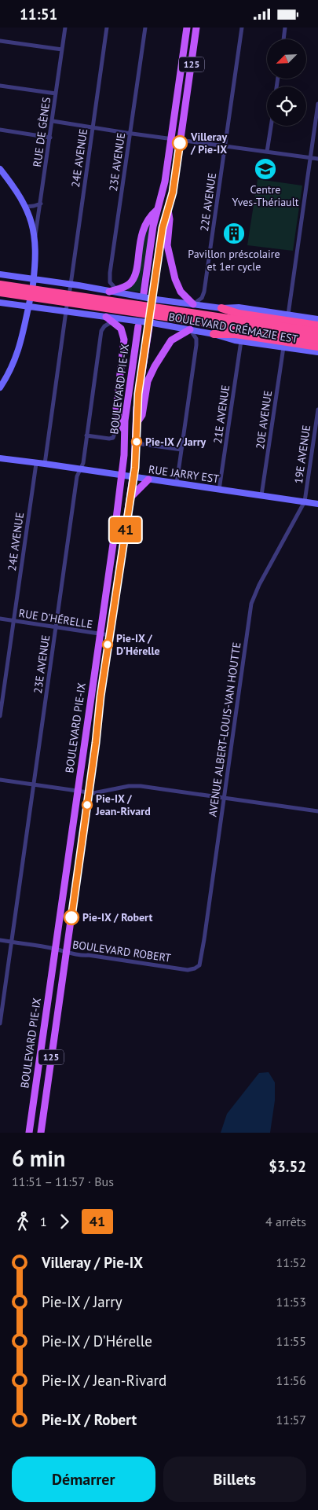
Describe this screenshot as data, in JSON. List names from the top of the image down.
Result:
{
  "streets": {
    "main road": [
      "125",
      "BOULEVARD CRÉMAZIE EST",
      "BOULEVARD PIE-IX",
      "RUE JARRY EST"
    ],
    "street": [
      "RUE DE GÈNES",
      "24E AVENUE",
      "23E AVENUE",
      "22E AVENUE",
      "21E AVENUE",
      "20E AVENUE",
      "19E AVENUE",
      "RUE D'HÉRELLE",
      "AVENUE ALBERT-LOUIS-VAN HOUTTE",
      "BOULEVARD ROBERT"
    ]
  },
  "crossings": [
    ["125", "BOULEVARD CRÉMAZIE EST"],
    ["24E AVENUE", "BOULEVARD CRÉMAZIE EST"],
    ["24E AVENUE", "RUE JARRY EST"],
    ["24E AVENUE", "RUE D'HÉRELLE"],
    ["23E AVENUE", "BOULEVARD CRÉMAZIE EST"],
    ["23E AVENUE", "RUE JARRY EST"],
    ["23E AVENUE", "RUE D'HÉRELLE"],
    ["23E AVENUE", "BOULEVARD ROBERT"],
    ["22E AVENUE", "BOULEVARD CRÉMAZIE EST"],
    ["BOULEVARD CRÉMAZIE EST", "BOULEVARD PIE-IX"],
    ["BOULEVARD CRÉMAZIE EST", "21E AVENUE"],
    ["BOULEVARD CRÉMAZIE EST", "20E AVENUE"],
    ["BOULEVARD PIE-IX", "RUE JARRY EST"],
    ["BOULEVARD PIE-IX", "RUE D'HÉRELLE"],
    ["BOULEVARD PIE-IX", "BOULEVARD ROBERT"],
    ["21E AVENUE", "RUE JARRY EST"],
    ["20E AVENUE", "RUE JARRY EST"],
    ["19E AVENUE", "RUE JARRY EST"],
    ["19E AVENUE", "AVENUE ALBERT-LOUIS-VAN HOUTTE"],
    ["RUE JARRY EST", "AVENUE ALBERT-LOUIS-VAN HOUTTE"],
    ["AVENUE ALBERT-LOUIS-VAN HOUTTE", "BOULEVARD ROBERT"]
  ],
  "places": {
    "other": [
      "Villeray / Pie-IX",
      "Pie-IX / Jarry",
      "Pie-IX / D'Hérelle",
      "Pie-IX / Jean-Rivard",
      "Pie-IX / Robert"
    ],
    "school or university": ["Centre Yves-Thériault"],
    "building": ["Pavillon préscolaire et 1er cycle"]
  },
  "lines": ["bus line 41"],
  "north": "bottom left",
  "page": {
    "status": "11:51",
    "on_map": "41",
    "heading": ["6 min", "11:51 – 11:57 · Bus", "$3.52"],
    "legs": ["1", "41", "4 arrêts"],
    "list": [
      {
        "name": "Villeray / Pie-IX",
        "value": "11:52"
      },
      {
        "name": "Pie-IX / Jarry",
        "value": "11:53"
      },
      {
        "name": "Pie-IX / D'Hérelle",
        "value": "11:55"
      },
      {
        "name": "Pie-IX / Jean-Rivard",
        "value": "11:56"
      },
      {
        "name": "Pie-IX / Robert",
        "value": "11:57"
      }
    ],
    "buttons": ["Démarrer", "Billets"]
  }
}
